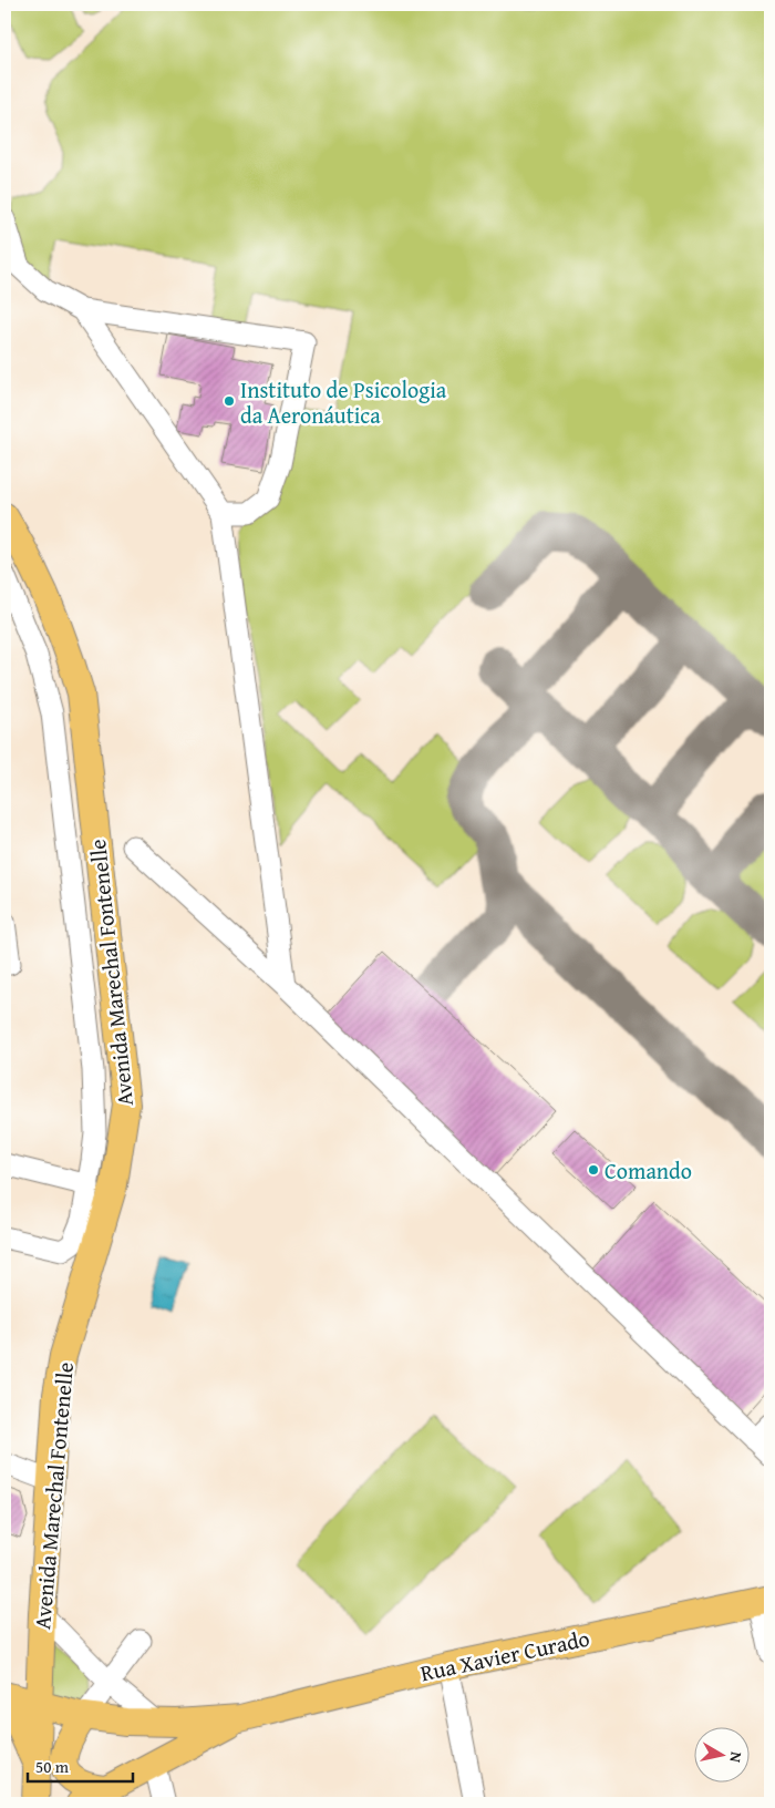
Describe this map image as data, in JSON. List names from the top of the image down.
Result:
{
  "streets": {
    "main road": ["Avenida Marechal Fontenelle", "Rua Xavier Curado"]
  },
  "crossings": [
    ["Avenida Marechal Fontenelle", "Rua Xavier Curado"]
  ],
  "places": ["Instituto de Psicologia da Aeronáutica", "Comando"],
  "scale_bar": "50 m",
  "north": "right"
}
